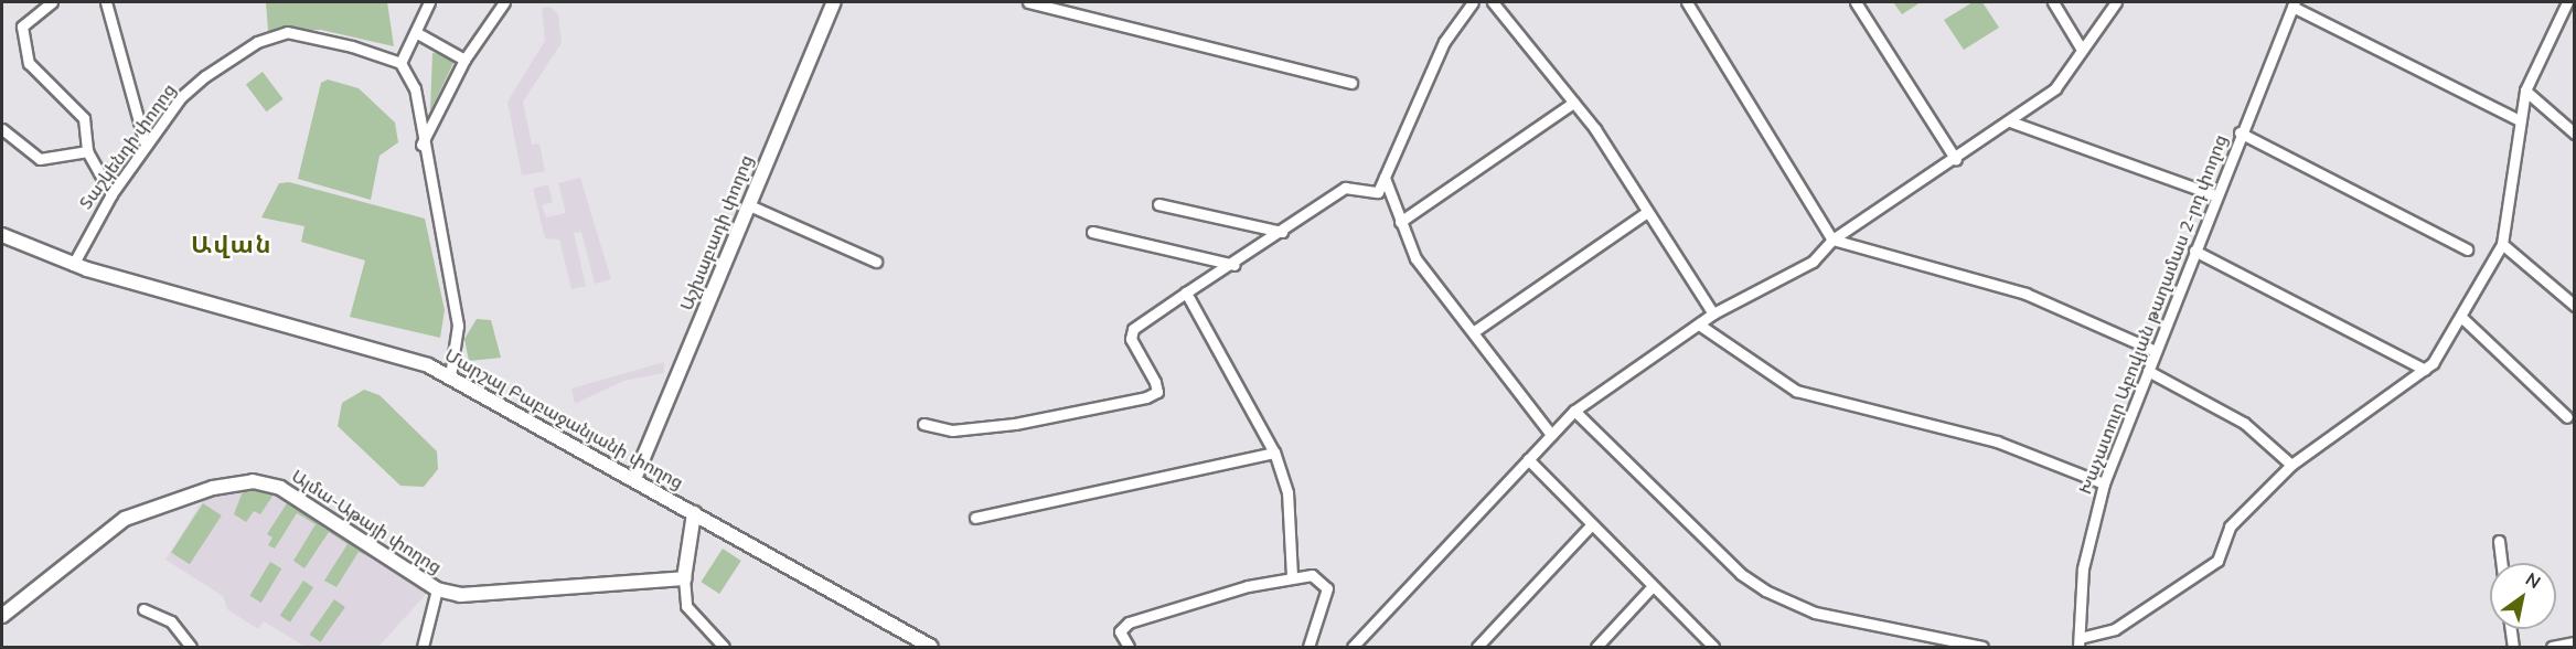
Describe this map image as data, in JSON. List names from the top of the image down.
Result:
{
  "streets": {
    "street": [
      "Տաշկենդի փողոց",
      "Աշխաբադի փողոց",
      "Խաչատուր Աբովյան թաղամաս 2-րդ փողոց",
      "Մարշալ Բաբաջանյանի փողոց",
      "Ալմա-Աթայի փողոց"
    ]
  },
  "crossings": [
    ["Տաշկենդի փողոց", "Մարշալ Բաբաջանյանի փողոց"],
    ["Աշխաբադի փողոց", "Մարշալ Բաբաջանյանի փողոց"]
  ],
  "districts": ["Ավան"],
  "north": "top right"
}
